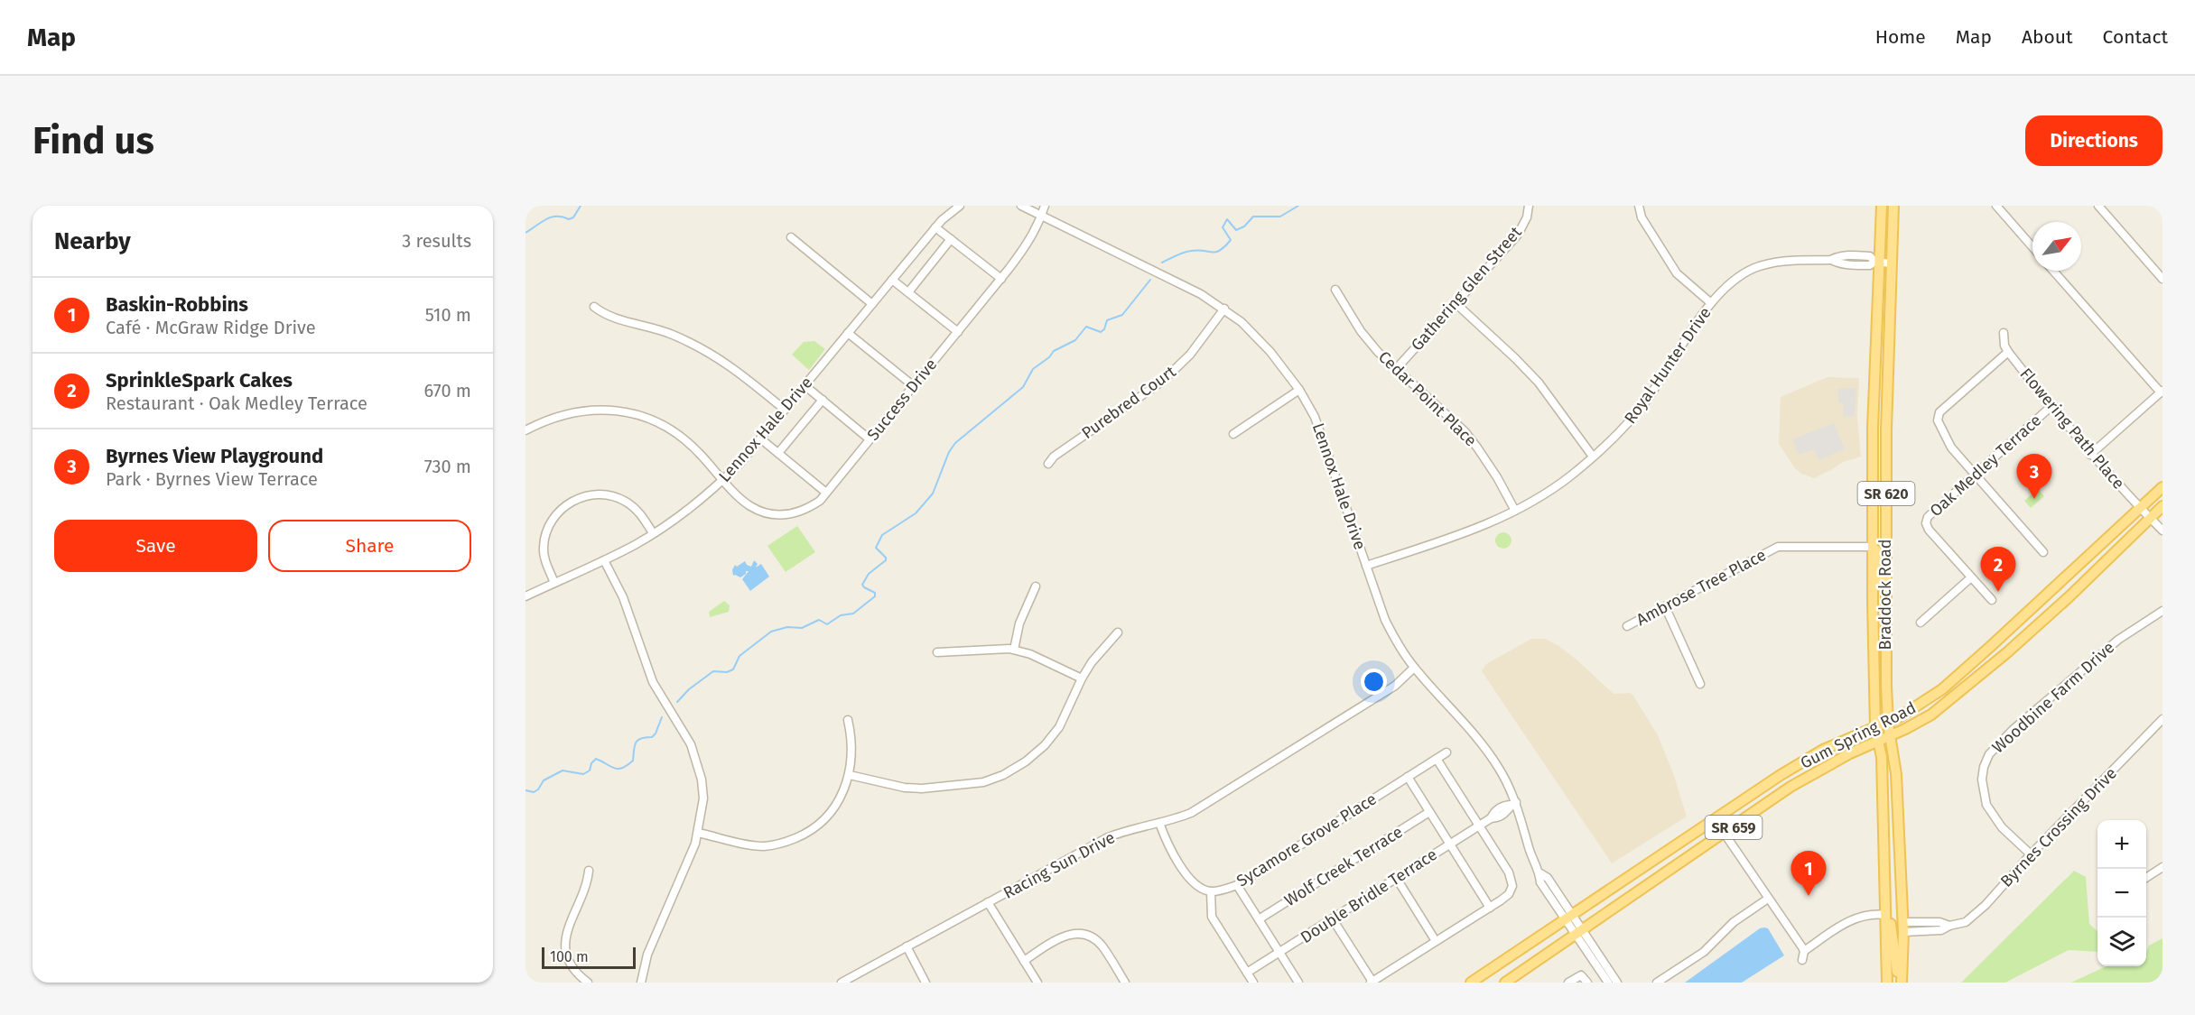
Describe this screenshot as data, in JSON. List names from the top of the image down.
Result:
{
  "streets": {
    "main road": [
      "SR 620",
      "Braddock Road",
      "Gum Spring Road",
      "SR 659"
    ],
    "street": [
      "Gathering Glen Street",
      "Royal Hunter Drive",
      "Cedar Point Place",
      "Success Drive",
      "Purebred Court",
      "Flowering Path Place",
      "Lennox Hale Drive",
      "Oak Medley Terrace",
      "Ambrose Tree Place",
      "Woodbine Farm Drive",
      "Byrnes Crossing Drive",
      "Sycamore Grove Place",
      "Racing Sun Drive",
      "Wolf Creek Terrace",
      "Double Bridle Terrace"
    ]
  },
  "crossings": [
    ["Gathering Glen Street", "Cedar Point Place"],
    ["Royal Hunter Drive", "Cedar Point Place"],
    ["Royal Hunter Drive", "Lennox Hale Drive"],
    ["Royal Hunter Drive", "Braddock Road"],
    ["Success Drive", "Lennox Hale Drive"],
    ["Purebred Court", "Lennox Hale Drive"],
    ["Flowering Path Place", "Oak Medley Terrace"],
    ["Flowering Path Place", "Gum Spring Road"],
    ["Lennox Hale Drive", "Gum Spring Road"],
    ["Lennox Hale Drive", "Racing Sun Drive"],
    ["Lennox Hale Drive", "Double Bridle Terrace"],
    ["Ambrose Tree Place", "Braddock Road"],
    ["Braddock Road", "Gum Spring Road"],
    ["Braddock Road", "Byrnes Crossing Drive"],
    ["Woodbine Farm Drive", "Byrnes Crossing Drive"]
  ],
  "scale_bar": "100 m",
  "north": "top right",
  "page": {
    "header": "Map",
    "nav": [
      "Home",
      "Map",
      "About",
      "Contact"
    ],
    "buttons": [
      "Directions",
      ["Save", "Share"]
    ],
    "title": "Find us",
    "heading": ["Nearby", "3 results"],
    "list": [
      {
        "mark": "1",
        "name": "Baskin-Robbins",
        "note": "Café · McGraw Ridge Drive",
        "value": "510 m"
      },
      {
        "mark": "2",
        "name": "SprinkleSpark Cakes",
        "note": "Restaurant · Oak Medley Terrace",
        "value": "670 m"
      },
      {
        "mark": "3",
        "name": "Byrnes View Playground",
        "note": "Park · Byrnes View Terrace",
        "value": "730 m"
      }
    ],
    "pins": ["3", "2", "1"],
    "map_buttons": ["+", "−"],
    "scale": "100 m"
  }
}
